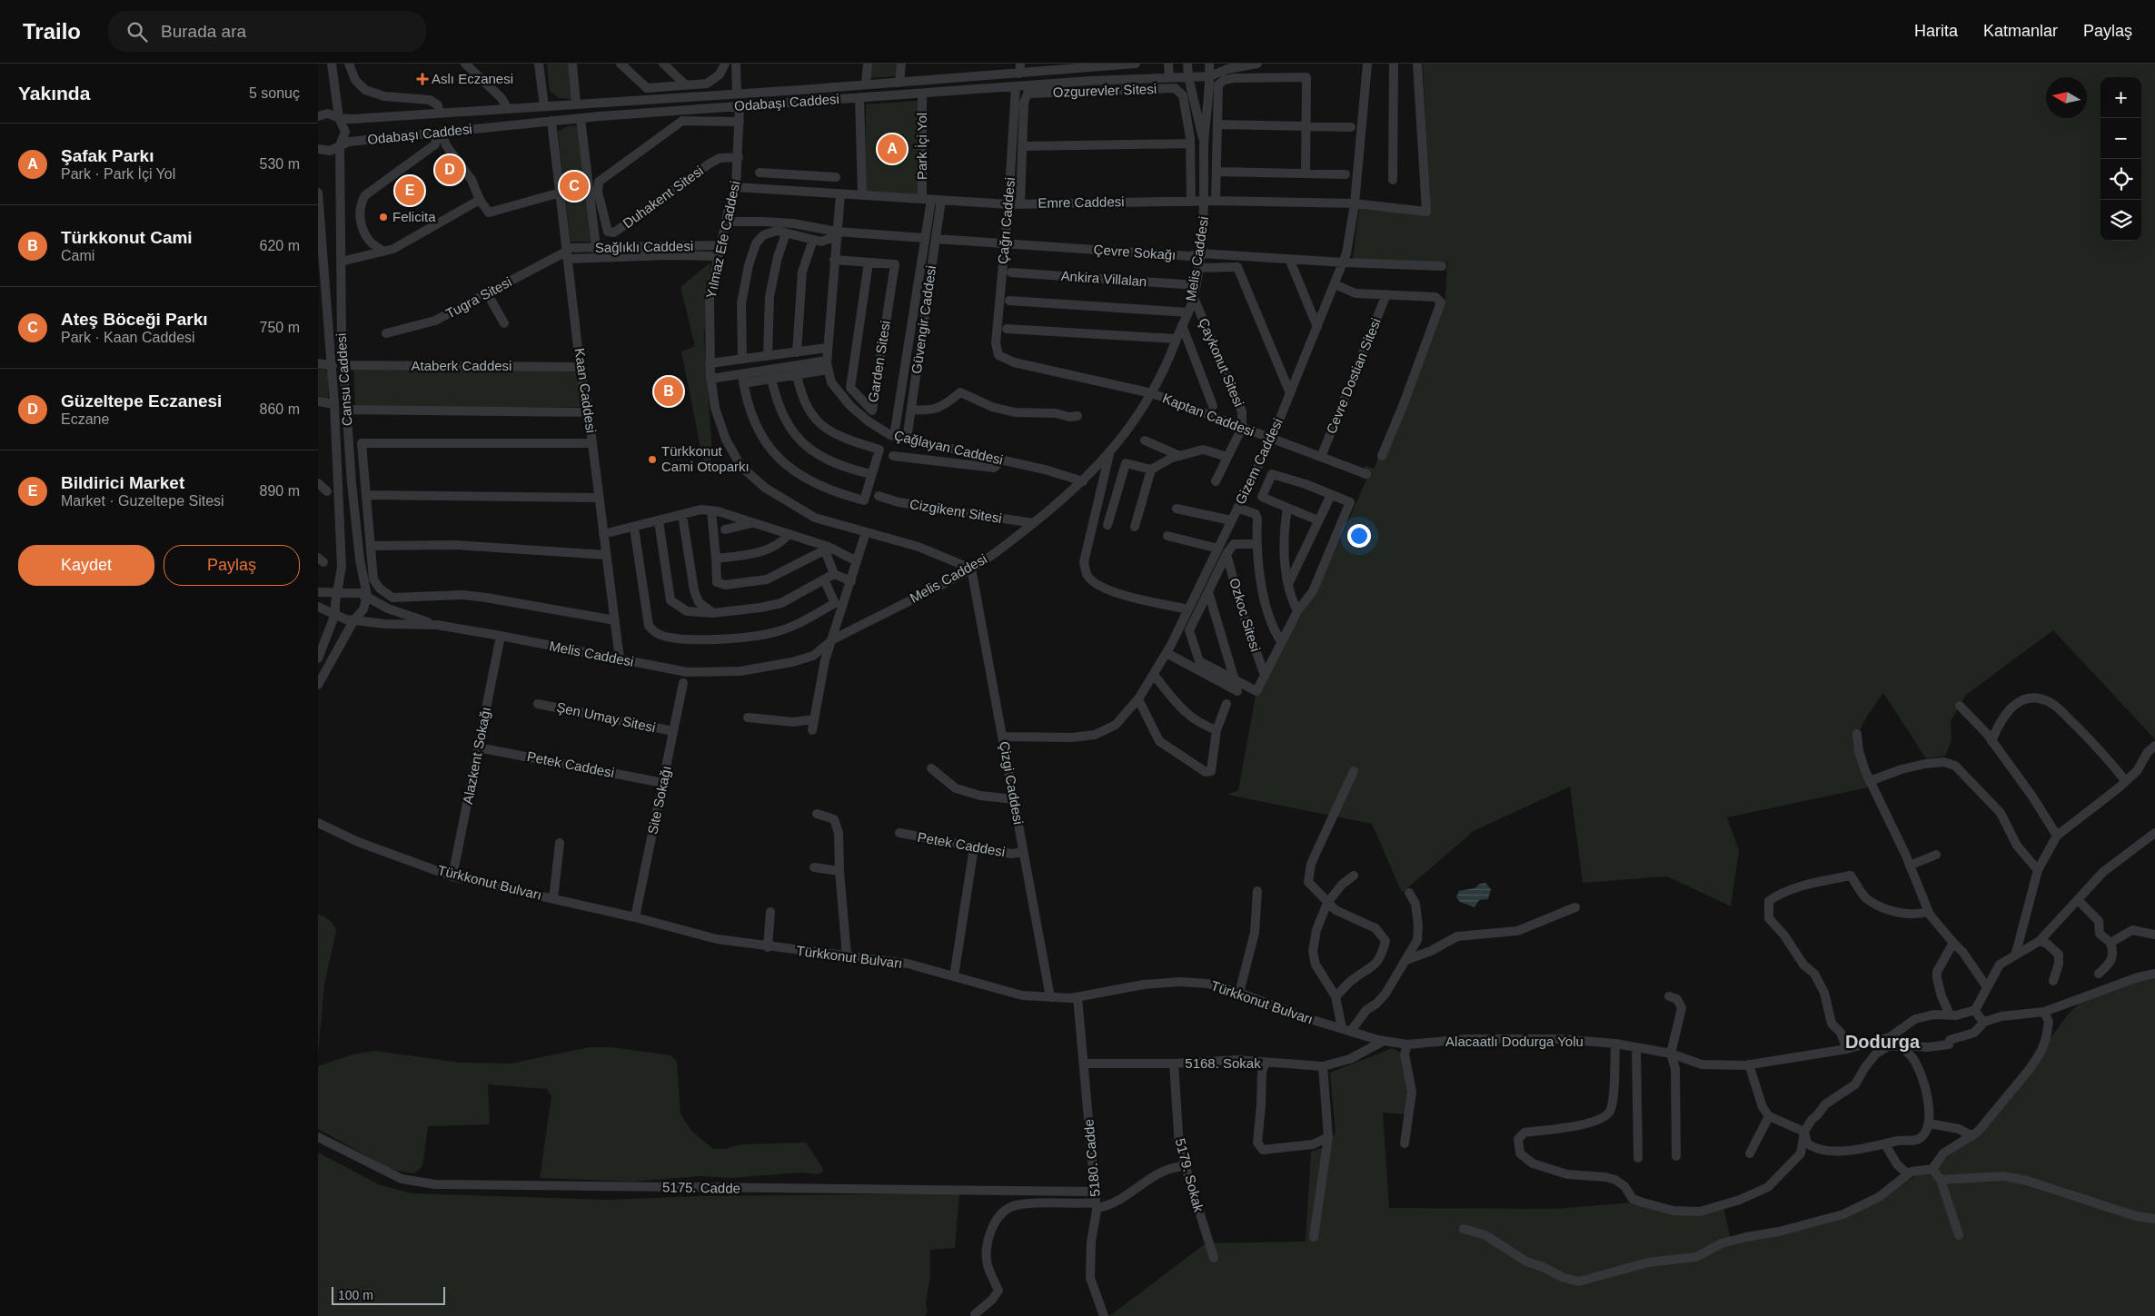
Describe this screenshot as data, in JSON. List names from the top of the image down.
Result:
{
  "streets": {
    "street": [
      "Ozgurevler Sitesi",
      "Odabaşı Caddesi",
      "Park İçi Yol",
      "Duhakent Sitesi",
      "Emre Caddesi",
      "Çağrı Caddesi",
      "Yılmaz Efe Caddesi",
      "Sağlıklı Caddesi",
      "Çevre Sokağı",
      "Melis Caddesi",
      "Ankira Villalan",
      "Tugra Sitesi",
      "Güvengir Caddesi",
      "Garden Sitesi",
      "Çaykonut Sitesi",
      "Ataberk Caddesi",
      "Cevre Dostian Sitesi",
      "Cansu Caddesi",
      "Kaan Caddesi",
      "Kaptan Caddesi",
      "Çağlayan Caddesi",
      "Gizem Caddesi",
      "Cizgikent Sitesi",
      "Ozkoc Sitesi",
      "Şen Umay Sitesi",
      "Alazkent Sokağı",
      "Petek Caddesi",
      "Çizgi Caddesi",
      "Site Sokağı",
      "Türkkonut Bulvarı",
      "Alacaatlı Dodurga Yolu",
      "5168. Sokak",
      "5180. Cadde",
      "5179. Sokak",
      "5175. Cadde"
    ]
  },
  "crossings": [
    ["Ozgurevler Sitesi", "Emre Caddesi"],
    ["Odabaşı Caddesi", "Park İçi Yol"],
    ["Odabaşı Caddesi", "Çağrı Caddesi"],
    ["Odabaşı Caddesi", "Yılmaz Efe Caddesi"],
    ["Odabaşı Caddesi", "Melis Caddesi"],
    ["Odabaşı Caddesi", "Cansu Caddesi"],
    ["Odabaşı Caddesi", "Kaan Caddesi"],
    ["Park İçi Yol", "Emre Caddesi"],
    ["Park İçi Yol", "Güvengir Caddesi"],
    ["Duhakent Sitesi", "Yılmaz Efe Caddesi"],
    ["Emre Caddesi", "Çağrı Caddesi"],
    ["Emre Caddesi", "Yılmaz Efe Caddesi"],
    ["Emre Caddesi", "Melis Caddesi"],
    ["Emre Caddesi", "Güvengir Caddesi"],
    ["Emre Caddesi", "Çağlayan Caddesi"],
    ["Emre Caddesi", "Gizem Caddesi"],
    ["Çağrı Caddesi", "Çevre Sokağı"],
    ["Çağrı Caddesi", "Kaptan Caddesi"],
    ["Yılmaz Efe Caddesi", "Sağlıklı Caddesi"],
    ["Yılmaz Efe Caddesi", "Melis Caddesi"],
    ["Yılmaz Efe Caddesi", "Çizgi Caddesi"],
    ["Sağlıklı Caddesi", "Tugra Sitesi"],
    ["Sağlıklı Caddesi", "Kaan Caddesi"],
    ["Çevre Sokağı", "Melis Caddesi"],
    ["Çevre Sokağı", "Güvengir Caddesi"],
    ["Çevre Sokağı", "Gizem Caddesi"],
    ["Melis Caddesi", "Ankira Villalan"],
    ["Melis Caddesi", "Çaykonut Sitesi"],
    ["Melis Caddesi", "Cansu Caddesi"],
    ["Melis Caddesi", "Kaan Caddesi"],
    ["Melis Caddesi", "Kaptan Caddesi"],
    ["Melis Caddesi", "Çağlayan Caddesi"],
    ["Melis Caddesi", "Cizgikent Sitesi"],
    ["Melis Caddesi", "Alazkent Sokağı"],
    ["Melis Caddesi", "Çizgi Caddesi"],
    ["Tugra Sitesi", "Kaan Caddesi"],
    ["Güvengir Caddesi", "Çağlayan Caddesi"],
    ["Garden Sitesi", "Çağlayan Caddesi"],
    ["Çaykonut Sitesi", "Kaptan Caddesi"],
    ["Ataberk Caddesi", "Cansu Caddesi"],
    ["Ataberk Caddesi", "Kaan Caddesi"],
    ["Cevre Dostian Sitesi", "Kaptan Caddesi"],
    ["Kaptan Caddesi", "Gizem Caddesi"],
    ["Gizem Caddesi", "Ozkoc Sitesi"],
    ["Gizem Caddesi", "Çizgi Caddesi"],
    ["Şen Umay Sitesi", "Site Sokağı"],
    ["Alazkent Sokağı", "Petek Caddesi"],
    ["Alazkent Sokağı", "Türkkonut Bulvarı"],
    ["Petek Caddesi", "Çizgi Caddesi"],
    ["Petek Caddesi", "Site Sokağı"],
    ["Çizgi Caddesi", "Türkkonut Bulvarı"],
    ["Site Sokağı", "Türkkonut Bulvarı"],
    ["Türkkonut Bulvarı", "Alacaatlı Dodurga Yolu"],
    ["Türkkonut Bulvarı", "5168. Sokak"],
    ["Türkkonut Bulvarı", "5180. Cadde"],
    ["Alacaatlı Dodurga Yolu", "5168. Sokak"],
    ["5168. Sokak", "5180. Cadde"],
    ["5168. Sokak", "5179. Sokak"],
    ["5180. Cadde", "5175. Cadde"]
  ],
  "districts": ["Dodurga"],
  "places": {
    "health": ["Aslı Eczanesi"],
    "other": ["Felicita", "Türkkonut Cami Otoparkı"]
  },
  "scale_bar": "100 m",
  "north": "left",
  "page": {
    "header": "Trailo",
    "search": "Burada ara",
    "nav": ["Harita", "Katmanlar", "Paylaş"],
    "heading": ["Yakında", "5 sonuç"],
    "map_buttons": ["+", "−"],
    "list": [
      {
        "mark": "A",
        "name": "Şafak Parkı",
        "note": "Park · Park İçi Yol",
        "value": "530 m"
      },
      {
        "mark": "B",
        "name": "Türkkonut Cami",
        "note": "Cami",
        "value": "620 m"
      },
      {
        "mark": "C",
        "name": "Ateş Böceği Parkı",
        "note": "Park · Kaan Caddesi",
        "value": "750 m"
      },
      {
        "mark": "D",
        "name": "Güzeltepe Eczanesi",
        "note": "Eczane",
        "value": "860 m"
      },
      {
        "mark": "E",
        "name": "Bildirici Market",
        "note": "Market · Guzeltepe Sitesi",
        "value": "890 m"
      }
    ],
    "pins": [
      "A",
      "D",
      "C",
      "E",
      "B"
    ],
    "buttons": ["Kaydet", "Paylaş"],
    "scale": "100 m"
  }
}
